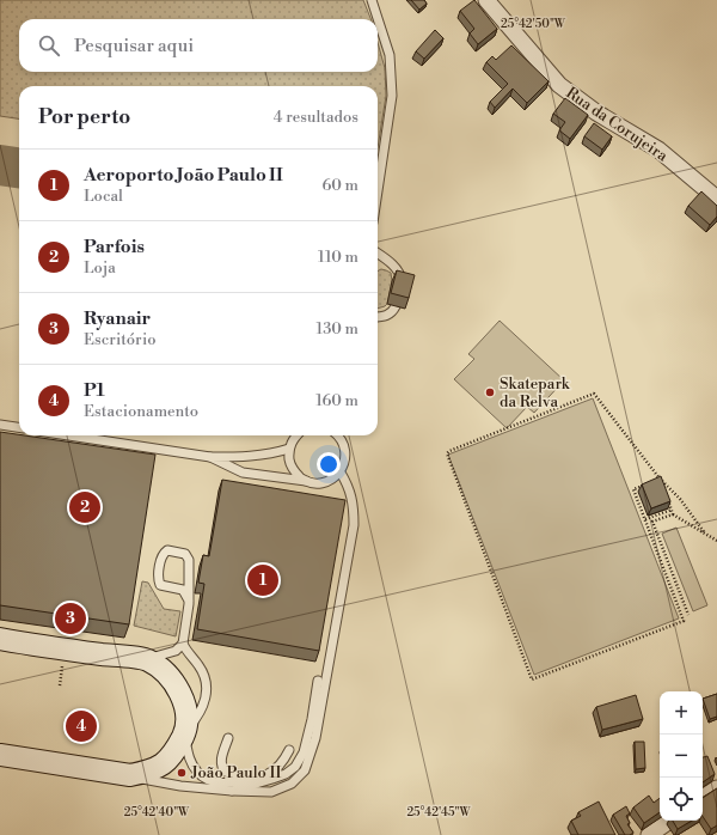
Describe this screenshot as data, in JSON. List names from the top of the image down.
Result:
{
  "streets": {
    "street": ["Rua da Corujeira"]
  },
  "places": ["Skatepark da Relva", "João Paulo II"],
  "page": {
    "search": "Pesquisar aqui",
    "heading": ["Por perto", "4 resultados"],
    "list": [
      {
        "mark": "1",
        "name": "Aeroporto João Paulo II",
        "note": "Local",
        "value": "60 m"
      },
      {
        "mark": "2",
        "name": "Parfois",
        "note": "Loja",
        "value": "110 m"
      },
      {
        "mark": "3",
        "name": "Ryanair",
        "note": "Escritório",
        "value": "130 m"
      },
      {
        "mark": "4",
        "name": "P1",
        "note": "Estacionamento",
        "value": "160 m"
      }
    ],
    "pins": [
      "2",
      "1",
      "3",
      "4"
    ],
    "map_buttons": ["+", "−"]
  },
  "coordinates": ["25°42'50\"W", "25°42'40\"W", "25°42'45\"W"]
}
